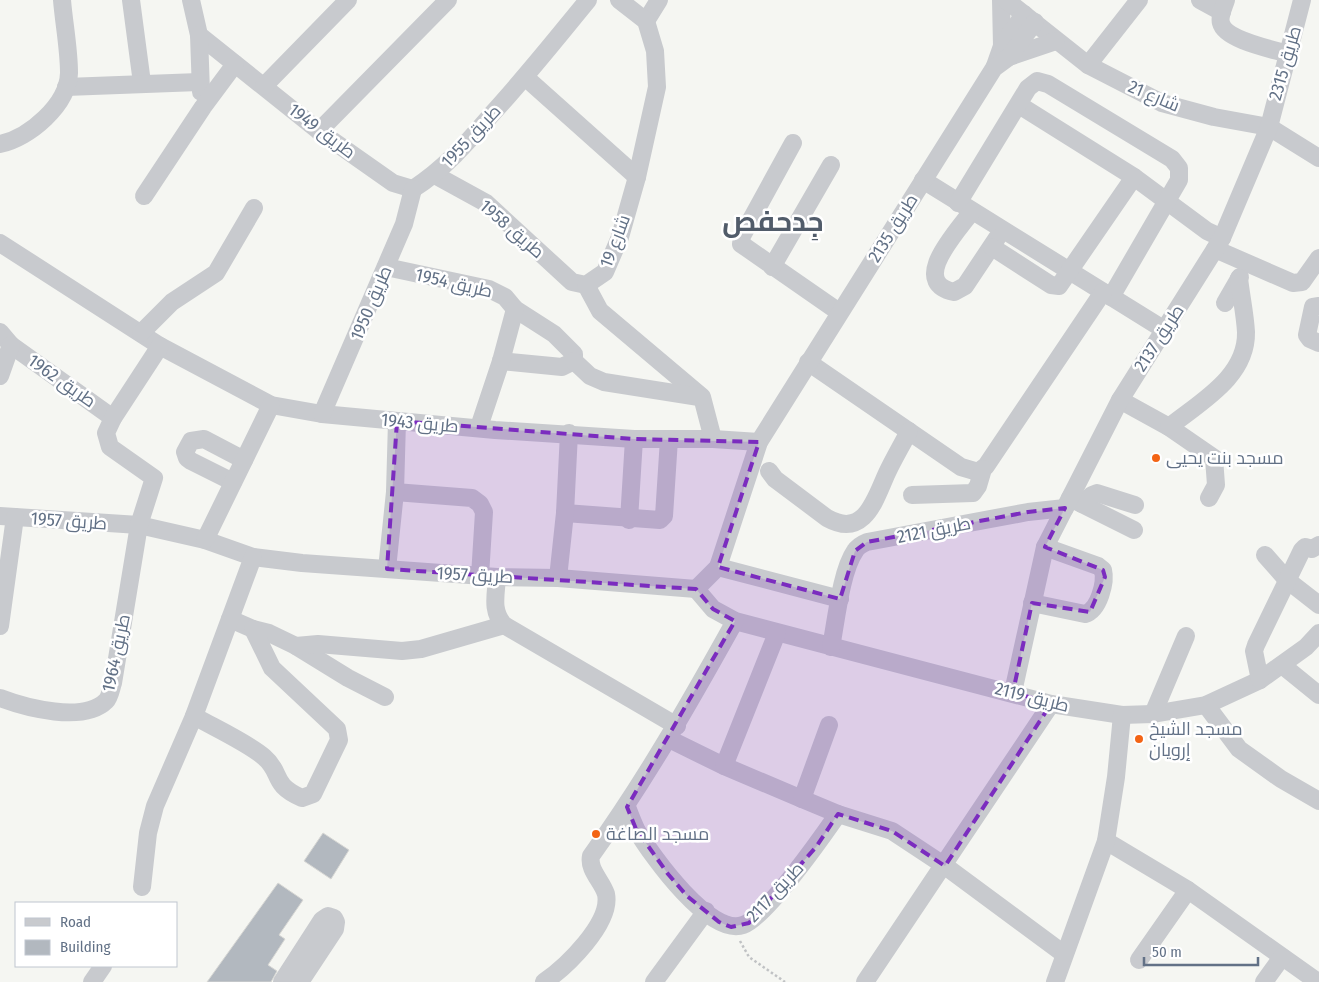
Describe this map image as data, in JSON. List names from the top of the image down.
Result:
{
  "streets": {
    "street": [
      "طريق 2315",
      "شارع 21",
      "طريق 1949",
      "طريق 1955",
      "طريق 2135",
      "طريق 1958",
      "شارع 19",
      "طريق 1954",
      "طريق 1950",
      "طريق 2137",
      "طريق 1962",
      "طريق 1943",
      "طريق 1957",
      "طريق 2121",
      "طريق 1964",
      "طريق 2119",
      "طريق 2117"
    ]
  },
  "crossings": [
    ["طريق 2315", "شارع 21"],
    ["طريق 2315", "طريق 2137"],
    ["شارع 21", "طريق 2137"],
    ["طريق 1949", "طريق 1955"],
    ["طريق 1949", "طريق 1950"],
    ["طريق 1955", "طريق 1958"],
    ["طريق 1955", "طريق 1950"],
    ["طريق 2135", "طريق 1943"],
    ["طريق 1958", "شارع 19"],
    ["شارع 19", "طريق 1954"],
    ["طريق 1954", "طريق 1950"],
    ["طريق 1954", "طريق 1943"],
    ["طريق 1950", "طريق 1943"],
    ["طريق 2137", "طريق 2121"],
    ["طريق 2137", "طريق 2119"],
    ["طريق 1957", "طريق 1964"],
    ["طريق 1957", "طريق 2119"],
    ["طريق 2121", "طريق 2119"]
  ],
  "districts": ["جِدحفص"],
  "places": ["مسجد بنت يحيى", "مسجد الشيخ إرويان", "مسجد الصاغة"],
  "legend": ["Road", "Building"],
  "scale_bar": "50 m"
}
